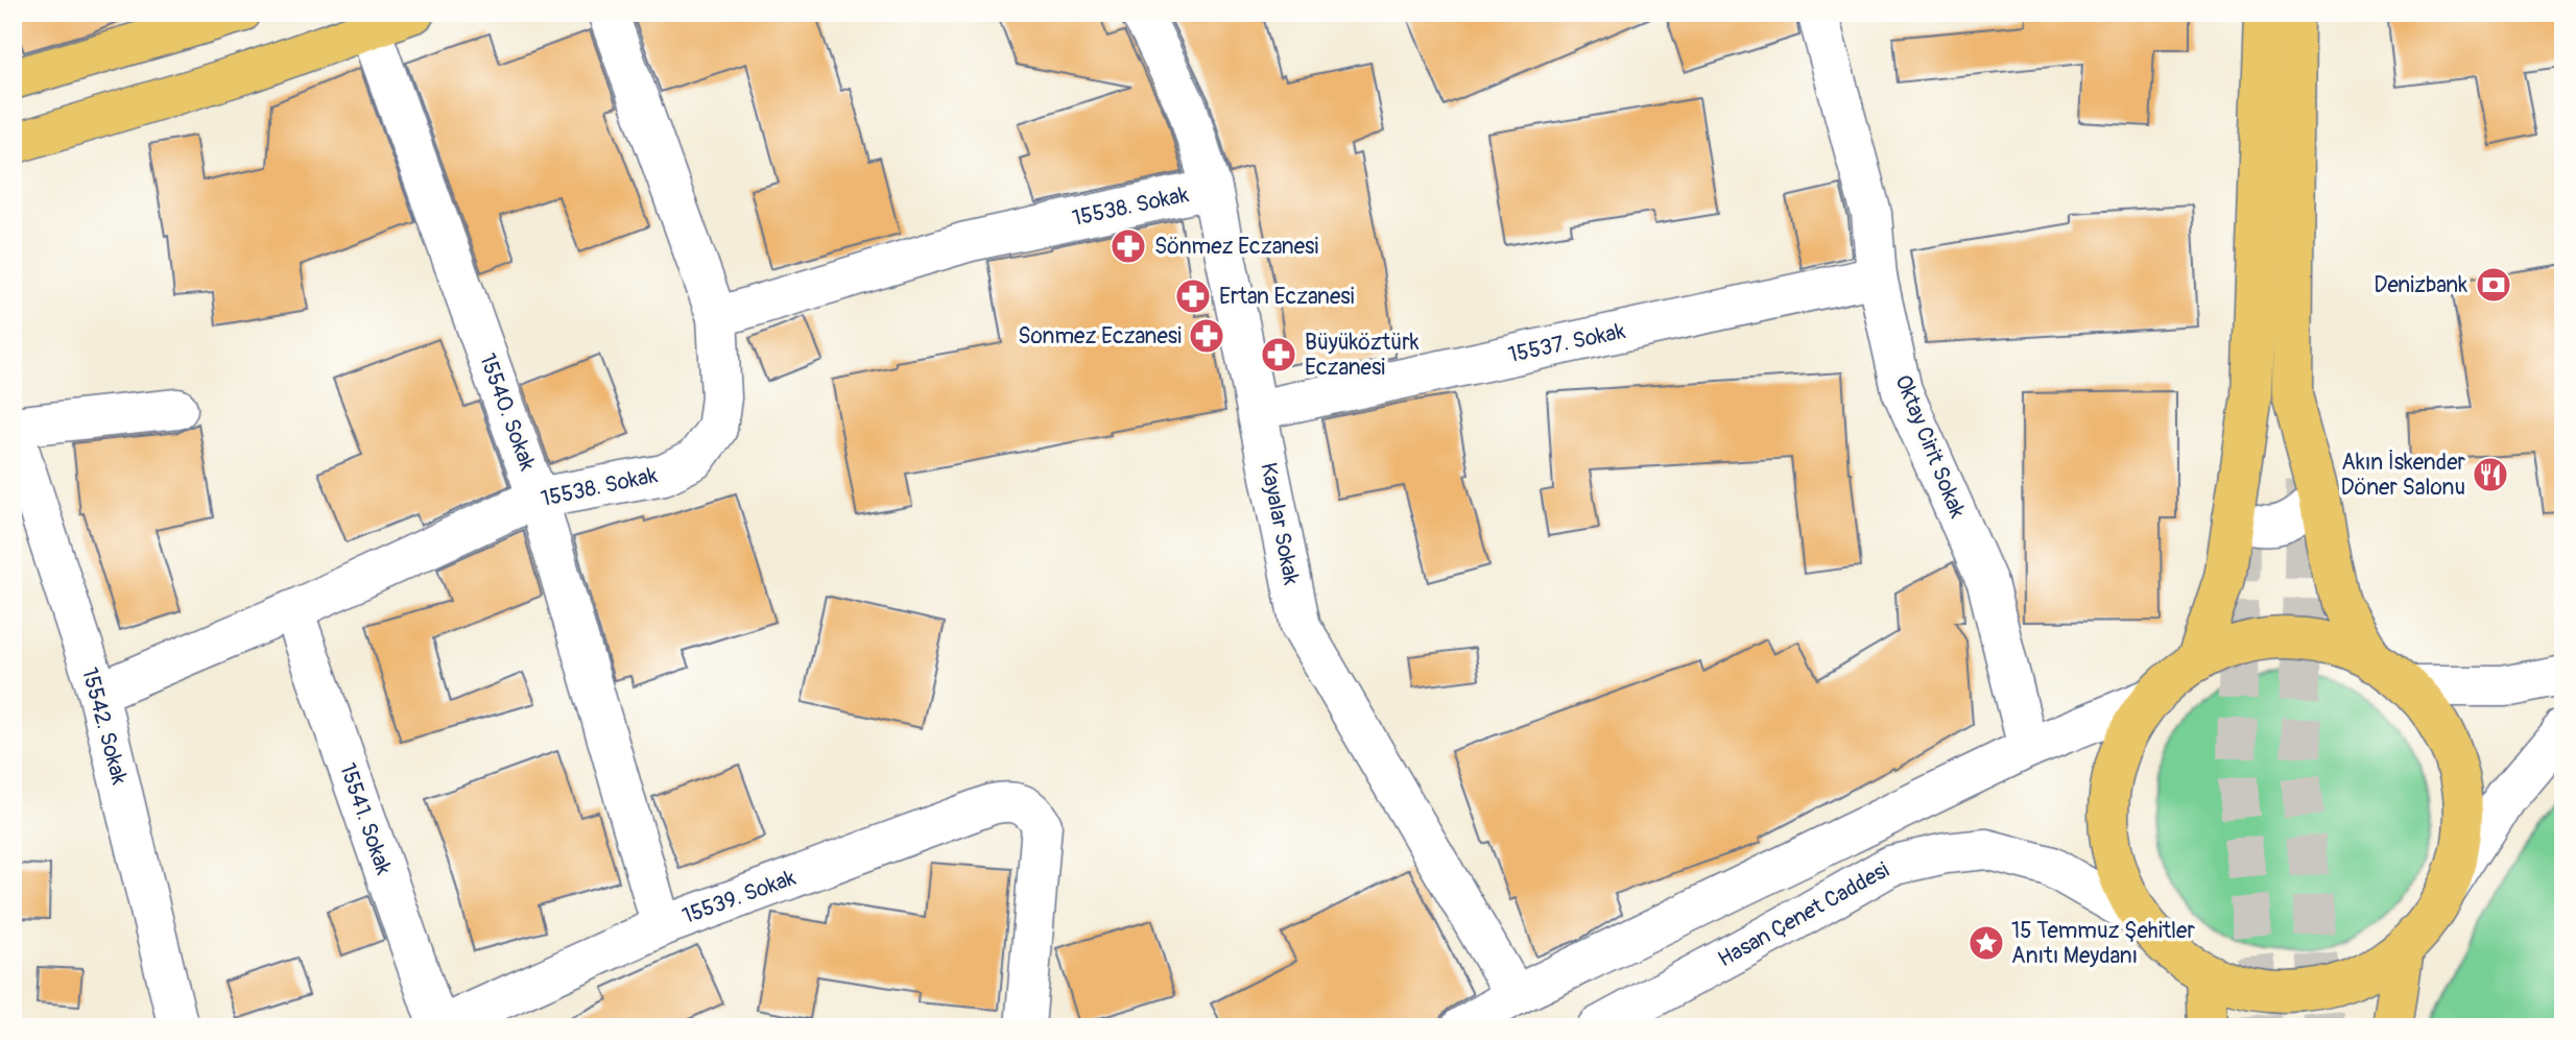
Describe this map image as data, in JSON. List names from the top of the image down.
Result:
{
  "streets": {
    "street": [
      "15538. Sokak",
      "15537. Sokak",
      "15540. Sokak",
      "Oktay Cirit Sokak",
      "Kayalar Sokak",
      "15542. Sokak",
      "15541. Sokak",
      "15539. Sokak",
      "Hasan Çenet Caddesi"
    ]
  },
  "crossings": [
    ["15538. Sokak", "15540. Sokak"],
    ["15538. Sokak", "Kayalar Sokak"],
    ["15538. Sokak", "15542. Sokak"],
    ["15538. Sokak", "15541. Sokak"],
    ["15537. Sokak", "Oktay Cirit Sokak"],
    ["15537. Sokak", "Kayalar Sokak"],
    ["15540. Sokak", "15539. Sokak"],
    ["15541. Sokak", "15539. Sokak"]
  ],
  "places": {
    "pharmacy": [
      "Sönmez Eczanesi",
      "Ertan Eczanesi",
      "Sonmez Eczanesi",
      "Büyüköztürk Eczanesi"
    ],
    "bank": ["Denizbank"],
    "restaurant": ["Akın İskender Döner Salonu"],
    "place": ["15 Temmuz Şehitler Anıtı Meydanı"]
  }
}
